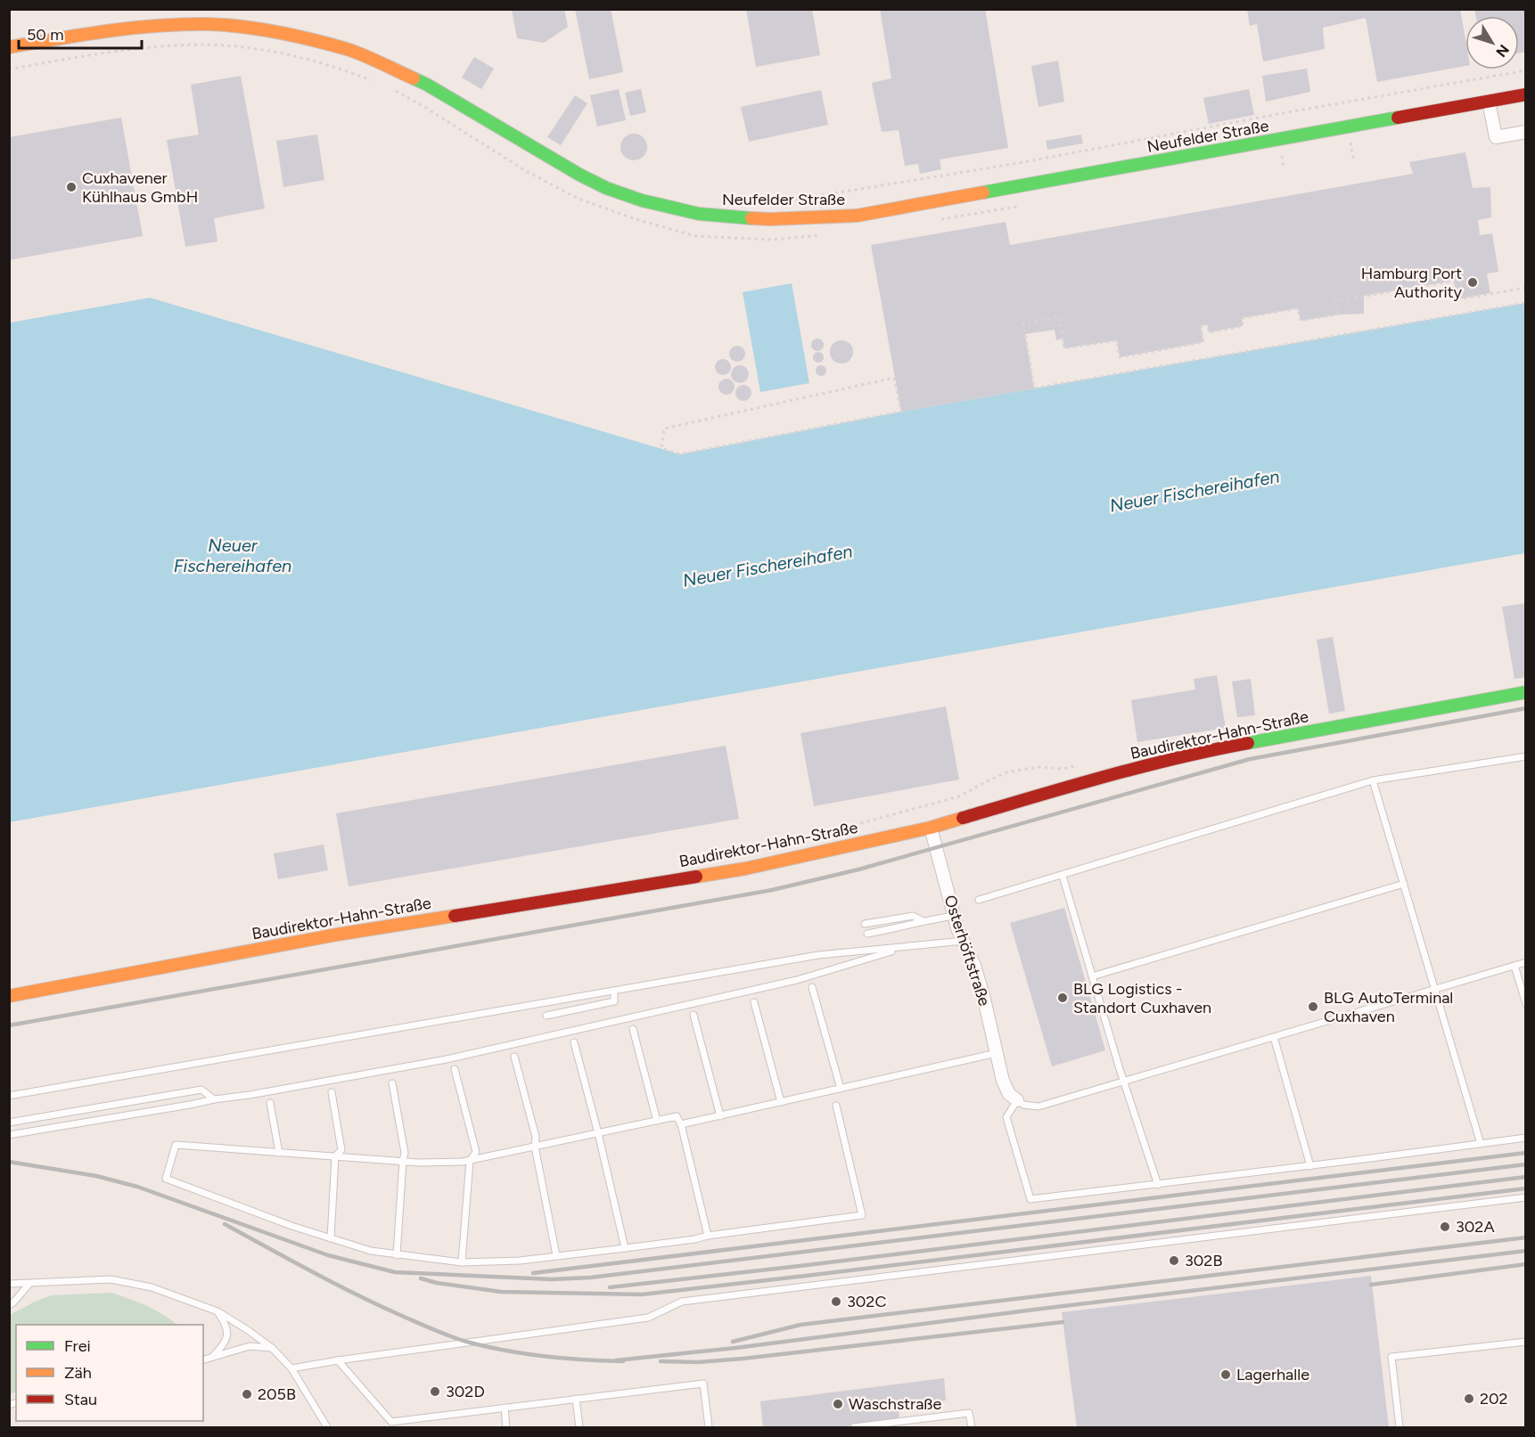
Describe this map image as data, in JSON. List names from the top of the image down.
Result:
{
  "streets": {
    "street": ["Neufelder Straße", "Baudirektor-Hahn-Straße", "Osterhöftstraße"]
  },
  "crossings": [
    ["Baudirektor-Hahn-Straße", "Osterhöftstraße"]
  ],
  "water": ["Neuer Fischereihafen"],
  "places": [
    "Cuxhavener Kühlhaus GmbH",
    "Hamburg Port Authority",
    "BLG Logistics - Standort Cuxhaven",
    "BLG AutoTerminal Cuxhaven",
    "302A",
    "302B",
    "302C",
    "Lagerhalle",
    "302D",
    "205B",
    "202",
    "Waschstraße"
  ],
  "legend": ["Frei", "Zäh", "Stau"],
  "scale_bar": "50 m",
  "north": "bottom right"
}
